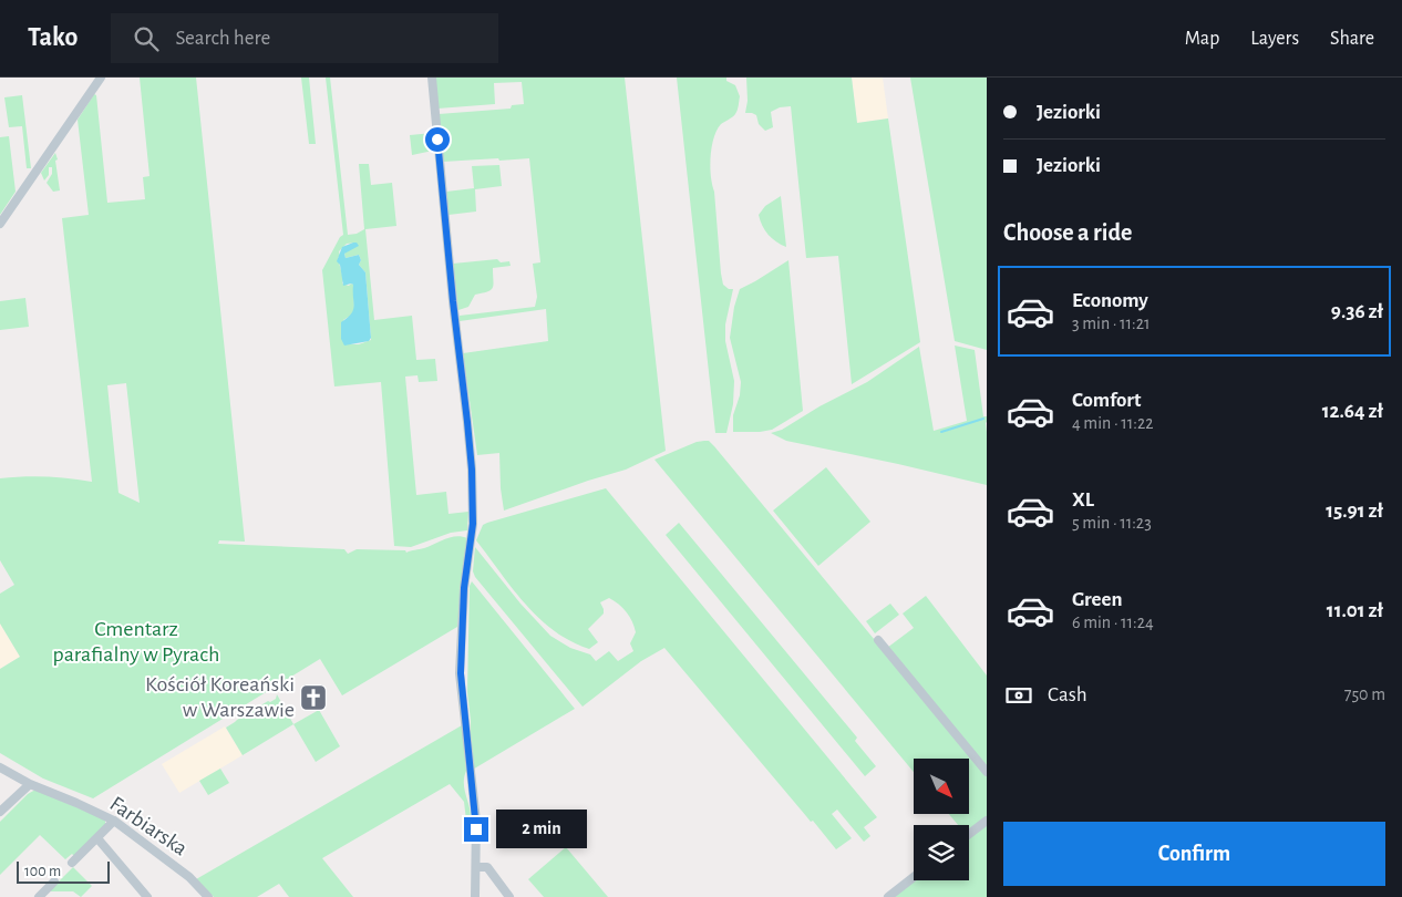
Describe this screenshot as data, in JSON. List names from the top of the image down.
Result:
{
  "streets": {
    "street": ["Farbiarska"]
  },
  "parks": ["Cmentarz parafialny w Pyrach"],
  "places": {
    "church": ["Kościół Koreański w Warszawie"]
  },
  "scale_bar": "100 m",
  "north": "bottom right",
  "page": {
    "header": "Tako",
    "search": "Search here",
    "nav": ["Map", "Layers", "Share"],
    "banner": ["Jeziorki", "Jeziorki"],
    "heading": "Choose a ride",
    "list": [
      {
        "name": "Economy",
        "note": "3 min · 11:21",
        "value": "9.36 zł"
      },
      {
        "name": "Comfort",
        "note": "4 min · 11:22",
        "value": "12.64 zł"
      },
      {
        "name": "XL",
        "note": "5 min · 11:23",
        "value": "15.91 zł"
      },
      {
        "name": "Green",
        "note": "6 min · 11:24",
        "value": "11.01 zł"
      }
    ],
    "pay": ["Cash", "750 m"],
    "bubble": "2 min",
    "buttons": "Confirm",
    "scale": "100 m"
  }
}
